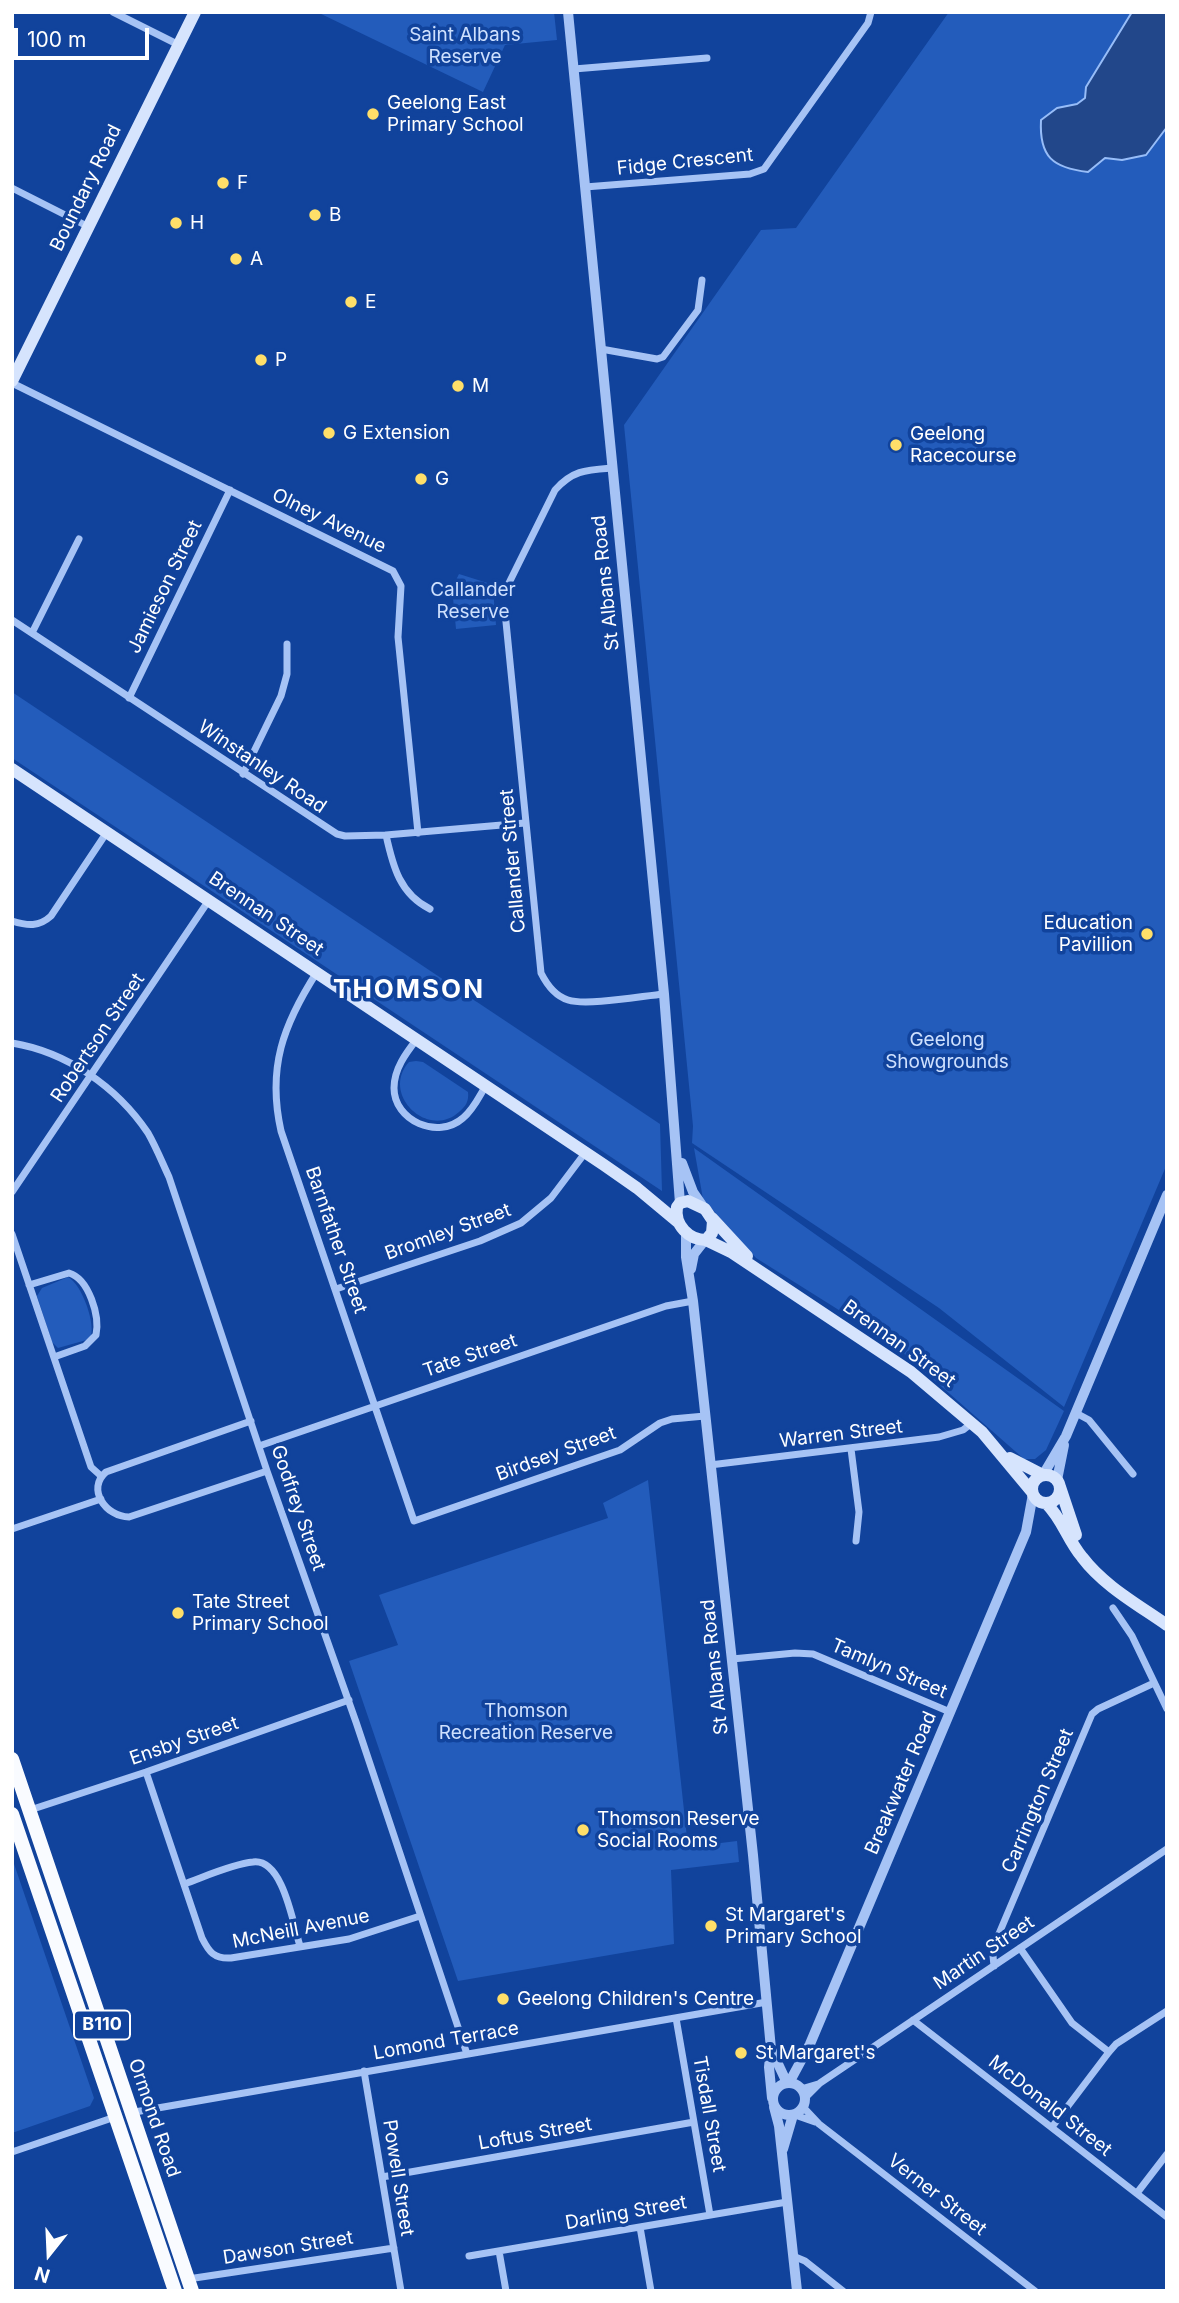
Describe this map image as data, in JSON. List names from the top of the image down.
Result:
{
  "streets": {
    "highway": ["B110", "Ormond Road"],
    "main road": ["Boundary Road", "Brennan Street"],
    "street": [
      "Fidge Crescent",
      "Olney Avenue",
      "St Albans Road",
      "Jamieson Street",
      "Winstanley Road",
      "Callander Street",
      "Robertson Street",
      "Bromley Street",
      "Barnfather Street",
      "Tate Street",
      "Warren Street",
      "Birdsey Street",
      "Godfrey Street",
      "Tamlyn Street",
      "Ensby Street",
      "Breakwater Road",
      "Carrington Street",
      "McNeill Avenue",
      "Martin Street",
      "Lomond Terrace",
      "McDonald Street",
      "Tisdall Street",
      "Loftus Street",
      "Powell Street",
      "Verner Street",
      "Darling Street",
      "Dawson Street"
    ]
  },
  "crossings": [
    ["Fidge Crescent", "St Albans Road"],
    ["Boundary Road", "Olney Avenue"],
    ["Olney Avenue", "Jamieson Street"],
    ["Olney Avenue", "Winstanley Road"],
    ["St Albans Road", "Callander Street"],
    ["St Albans Road", "Brennan Street"],
    ["St Albans Road", "Tate Street"],
    ["St Albans Road", "Warren Street"],
    ["St Albans Road", "Birdsey Street"],
    ["St Albans Road", "Tamlyn Street"],
    ["St Albans Road", "Breakwater Road"],
    ["St Albans Road", "Martin Street"],
    ["St Albans Road", "Lomond Terrace"],
    ["St Albans Road", "Verner Street"],
    ["St Albans Road", "Darling Street"],
    ["Jamieson Street", "Winstanley Road"],
    ["Winstanley Road", "Callander Street"],
    ["Brennan Street", "Robertson Street"],
    ["Brennan Street", "Bromley Street"],
    ["Brennan Street", "Barnfather Street"],
    ["Brennan Street", "Warren Street"],
    ["Brennan Street", "Breakwater Road"],
    ["Robertson Street", "Godfrey Street"],
    ["Bromley Street", "Barnfather Street"],
    ["Barnfather Street", "Tate Street"],
    ["Barnfather Street", "Birdsey Street"],
    ["Tate Street", "Godfrey Street"],
    ["Godfrey Street", "Ensby Street"],
    ["Godfrey Street", "McNeill Avenue"],
    ["Godfrey Street", "Lomond Terrace"],
    ["Tamlyn Street", "Breakwater Road"],
    ["Ensby Street", "McNeill Avenue"],
    ["Ensby Street", "Ormond Road"],
    ["Breakwater Road", "Martin Street"],
    ["Breakwater Road", "Verner Street"],
    ["Carrington Street", "Martin Street"],
    ["Martin Street", "McDonald Street"],
    ["Martin Street", "Verner Street"],
    ["Lomond Terrace", "Tisdall Street"],
    ["Lomond Terrace", "Ormond Road"],
    ["Lomond Terrace", "Powell Street"],
    ["Tisdall Street", "Loftus Street"],
    ["Tisdall Street", "Darling Street"],
    ["Ormond Road", "Dawson Street"],
    ["Loftus Street", "Powell Street"],
    ["Powell Street", "Dawson Street"]
  ],
  "districts": ["THOMSON"],
  "parks": [
    "Saint Albans Reserve",
    "Callander Reserve",
    "Geelong Showgrounds",
    "Thomson Recreation Reserve"
  ],
  "places": [
    "Geelong East Primary School",
    "F",
    "B",
    "H",
    "A",
    "E",
    "P",
    "M",
    "G Extension",
    "Geelong Racecourse",
    "G",
    "Education Pavillion",
    "Tate Street Primary School",
    "Thomson Reserve Social Rooms",
    "St Margaret's Primary School",
    "Geelong Children's Centre",
    "St Margaret's"
  ],
  "scale_bar": "100 m",
  "north": "bottom"
}
